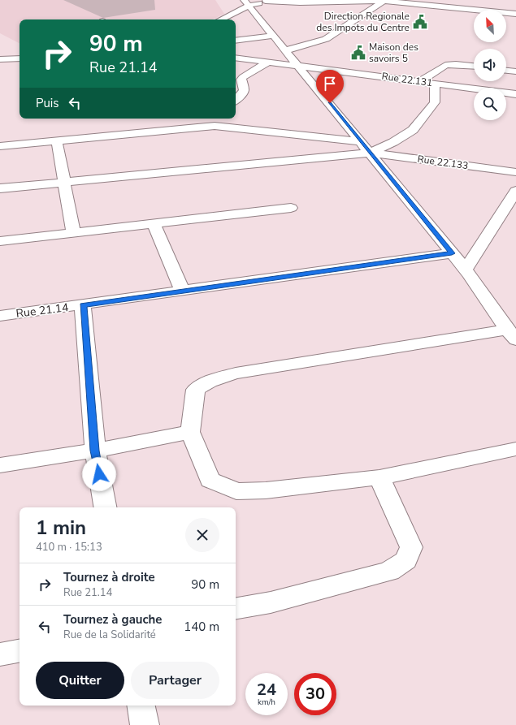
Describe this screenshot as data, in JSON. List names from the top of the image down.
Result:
{
  "streets": {
    "street": ["Rue 22.131", "Rue 22.133", "Rue 21.14"]
  },
  "places": {
    "public building": ["Direction Regionale des Impots du Centre", "Maison des savoirs 5"]
  },
  "north": "top left",
  "page": {
    "turn": ["90 m", "Rue 21.14"],
    "then": "Puis",
    "heading": ["1 min", "410 m · 15:13"],
    "list": [
      {
        "name": "Tournez à droite",
        "note": "Rue 21.14",
        "value": "90 m"
      },
      {
        "name": "Tournez à gauche",
        "note": "Rue de la Solidarité",
        "value": "140 m"
      }
    ],
    "buttons": ["Quitter", "Partager"],
    "speed": "24 km/h",
    "limit": "30"
  }
}
